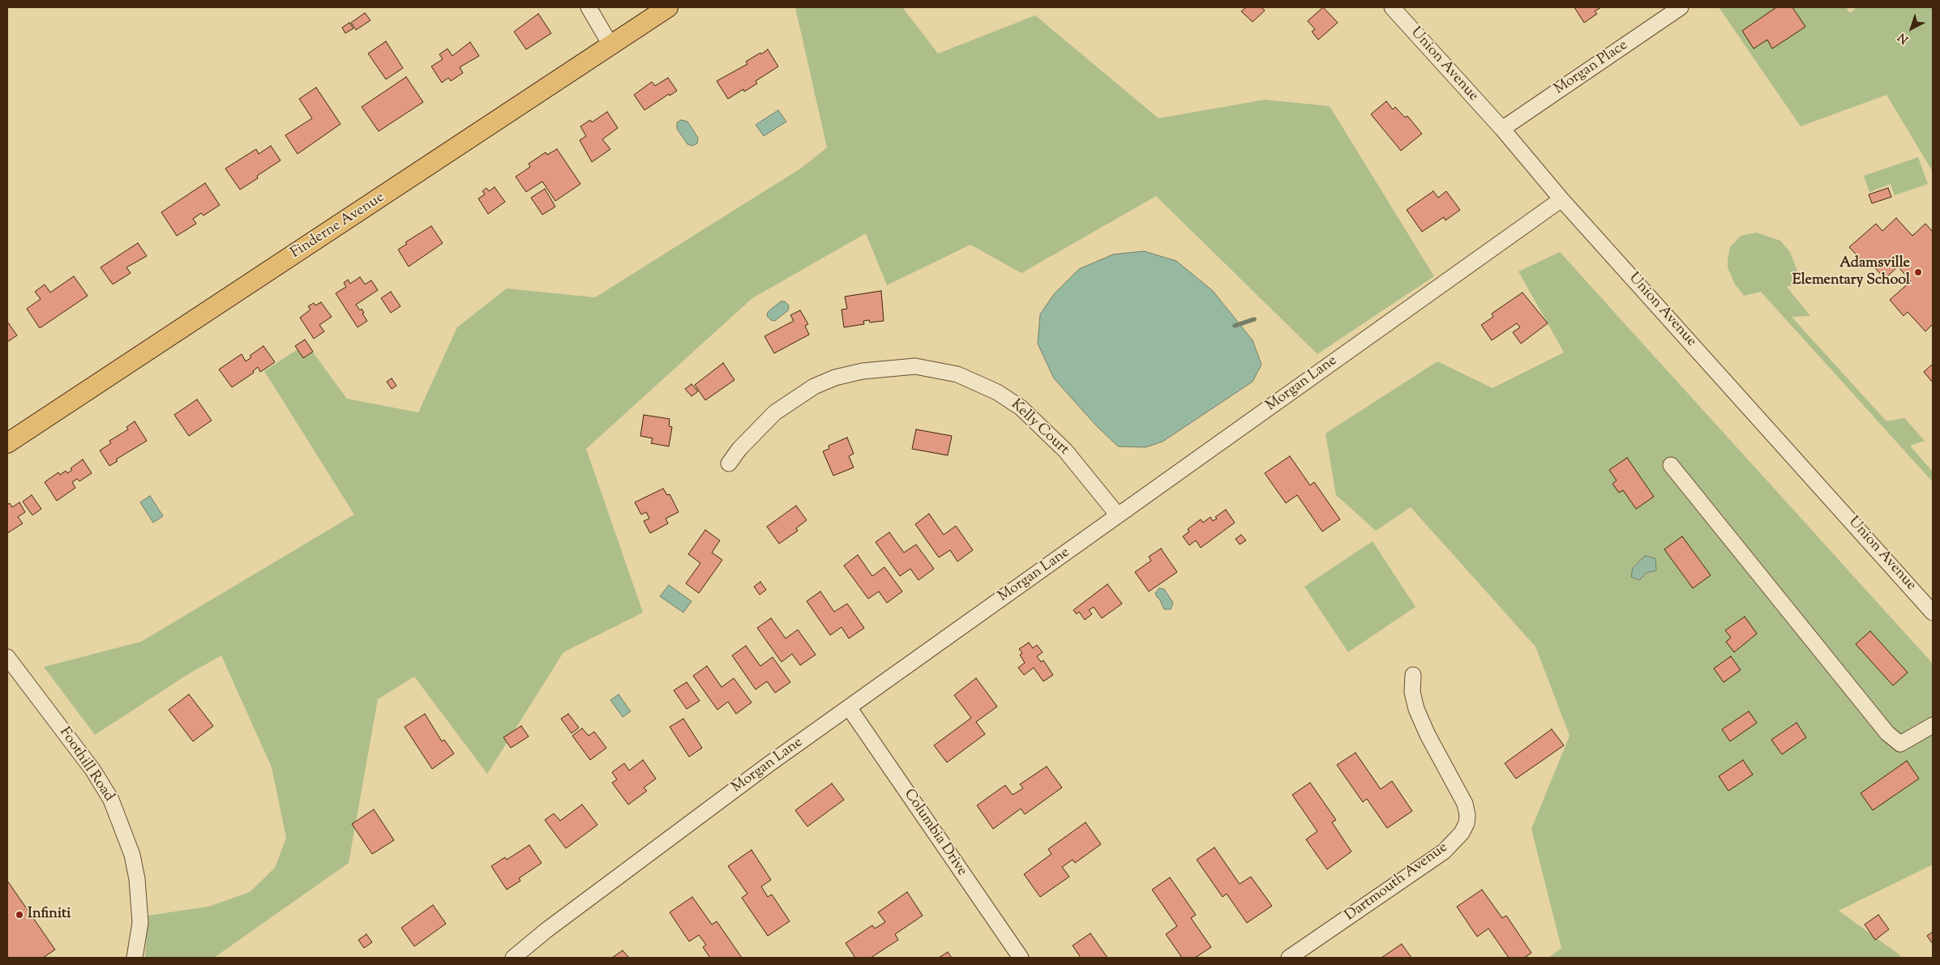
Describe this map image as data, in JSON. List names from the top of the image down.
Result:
{
  "streets": {
    "main road": ["Finderne Avenue"],
    "street": [
      "Union Avenue",
      "Morgan Place",
      "Morgan Lane",
      "Kelly Court",
      "Foothill Road",
      "Columbia Drive",
      "Dartmouth Avenue"
    ]
  },
  "crossings": [
    ["Union Avenue", "Morgan Place"],
    ["Union Avenue", "Morgan Lane"],
    ["Morgan Lane", "Kelly Court"],
    ["Morgan Lane", "Columbia Drive"]
  ],
  "places": ["Adamsville Elementary School", "Infiniti"],
  "north": "bottom left"
}
